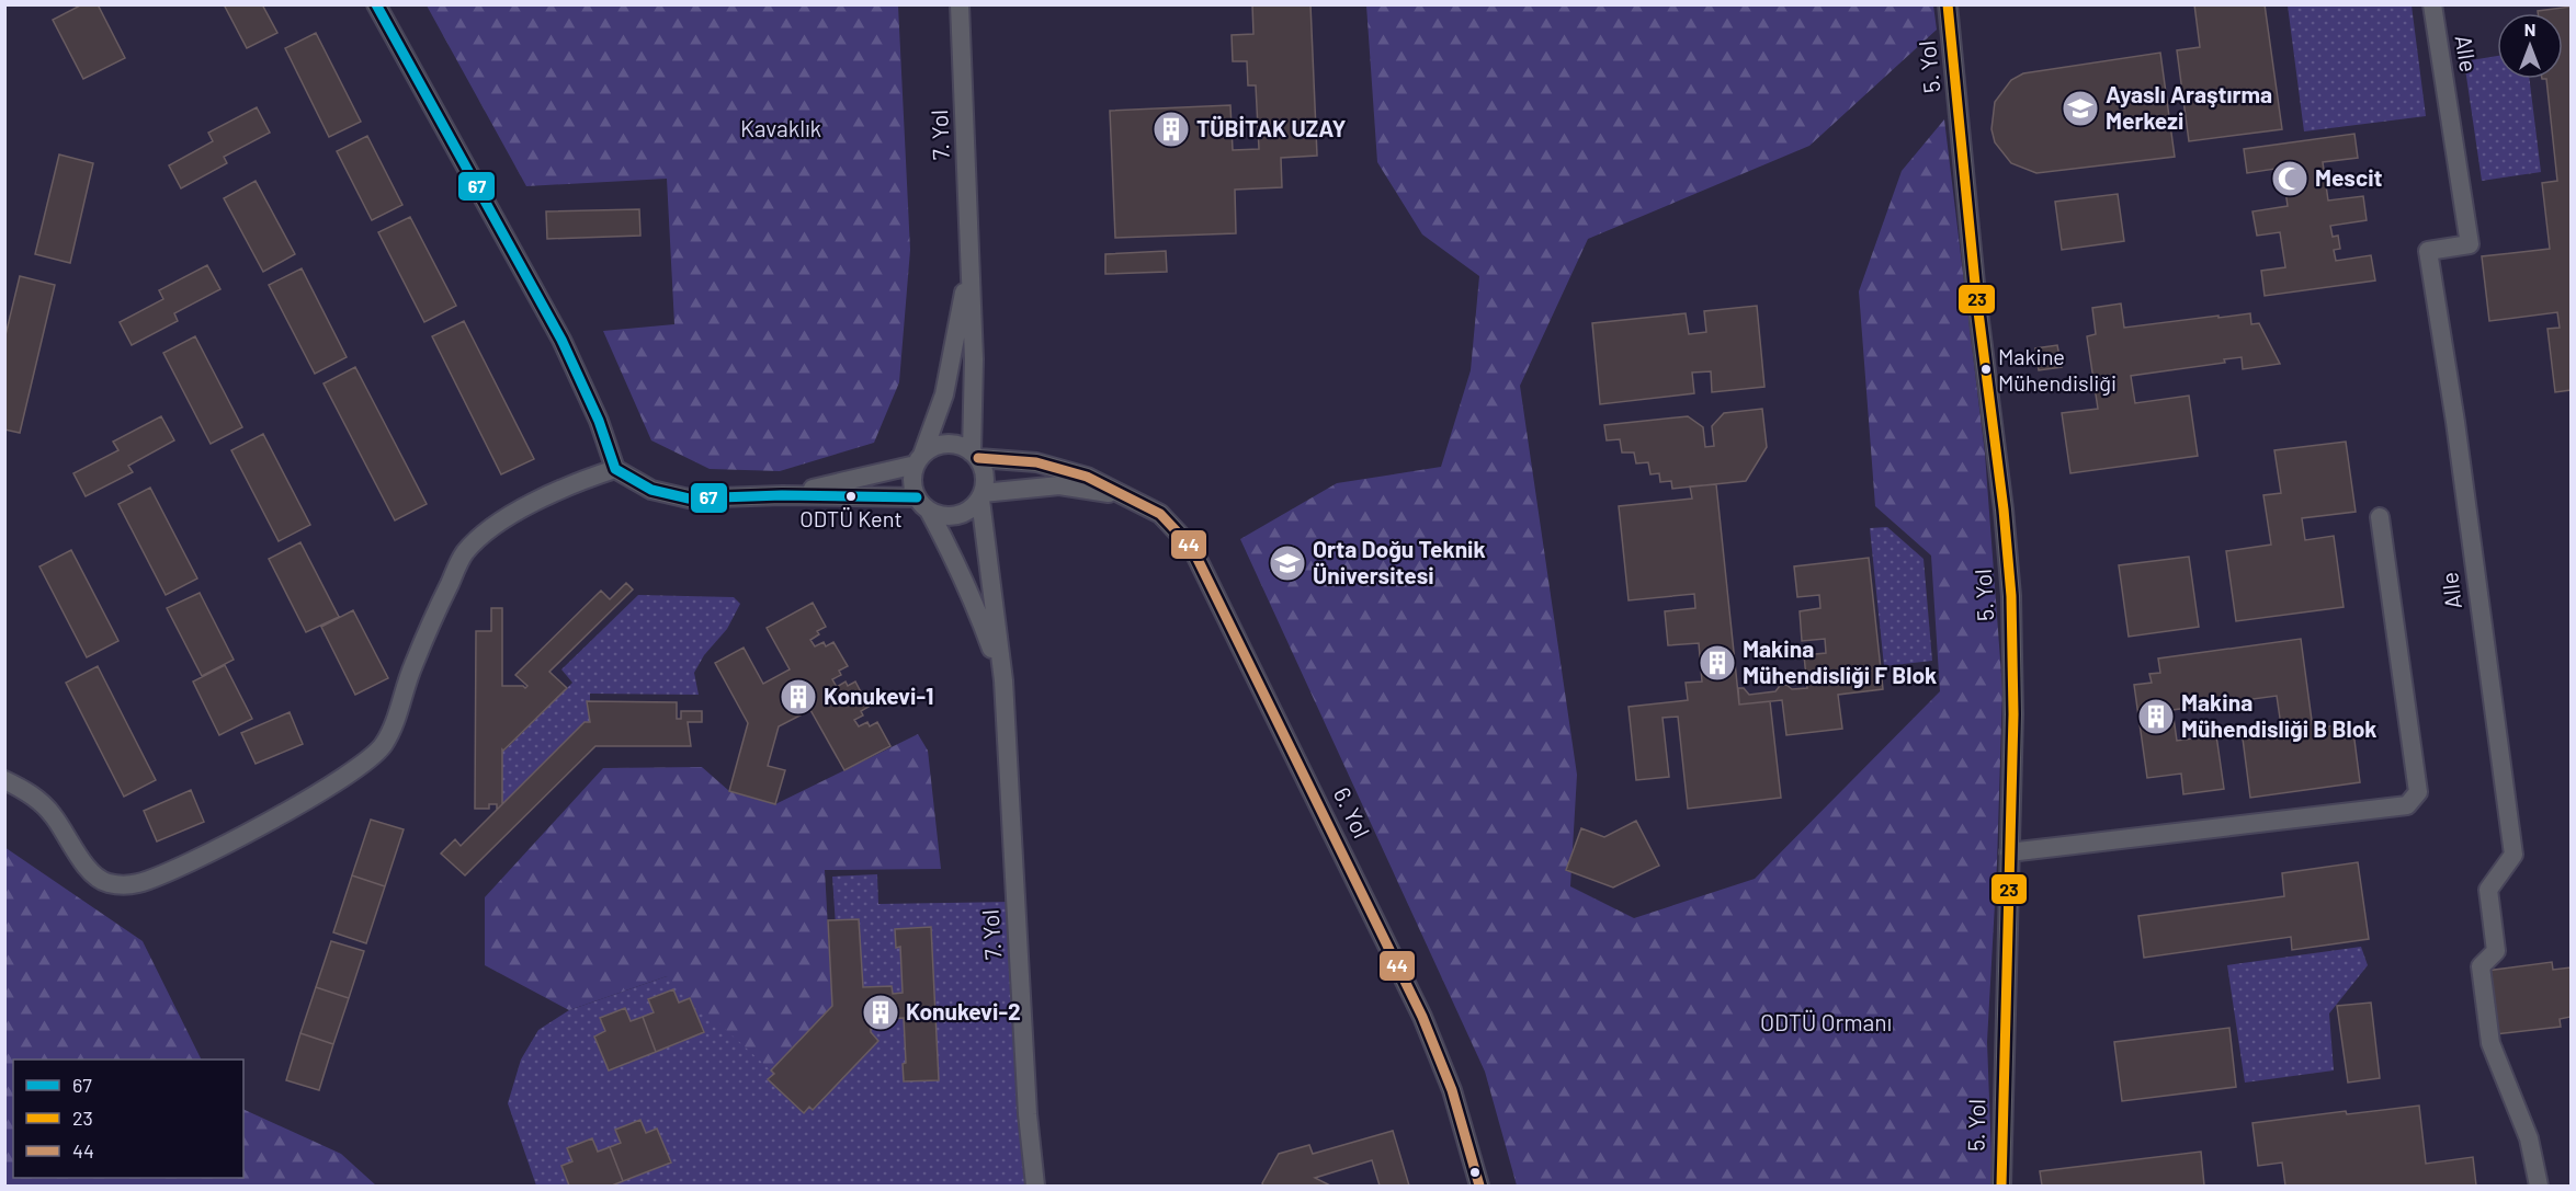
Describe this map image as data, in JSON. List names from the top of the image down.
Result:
{
  "streets": {
    "street": [
      "Alle",
      "5. Yol",
      "7. Yol",
      "6. Yol"
    ]
  },
  "crossings": [
    ["7. Yol", "6. Yol"]
  ],
  "parks": ["Kavaklık", "ODTÜ Ormanı"],
  "places": {
    "school or university": ["Ayaslı Araştırma Merkezi", "Orta Doğu Teknik Üniversitesi"],
    "building": [
      "TÜBİTAK UZAY",
      "Makina Mühendisliği F Blok",
      "Konukevi-1",
      "Makina Mühendisliği B Blok",
      "Konukevi-2"
    ],
    "mosque": ["Mescit"],
    "other": ["Makine Mühendisliği", "ODTÜ Kent"]
  },
  "lines": ["transit line 67", "transit line 23", "transit line 44"],
  "legend": ["67", "23", "44"],
  "north": "top"
}
